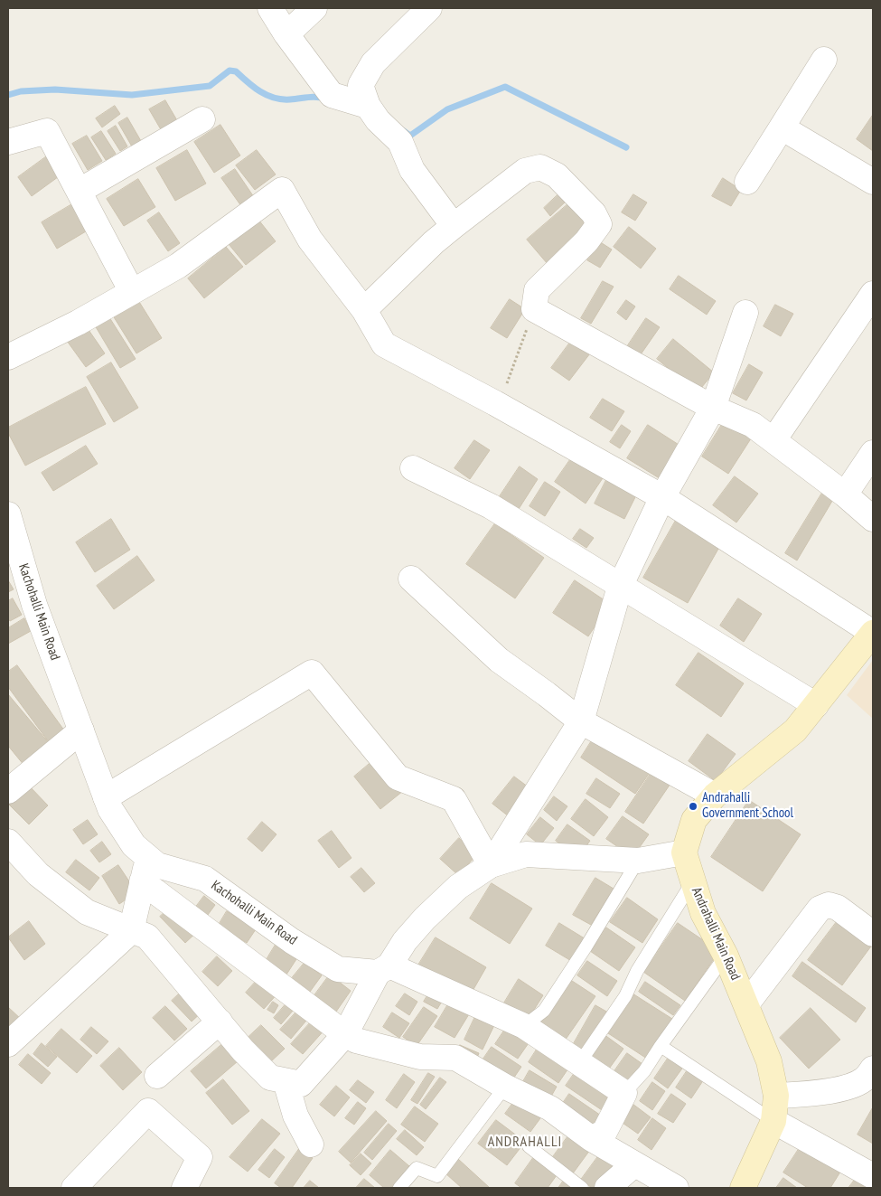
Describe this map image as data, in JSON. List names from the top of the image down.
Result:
{
  "streets": {
    "main road": ["Andrahalli Main Road"],
    "street": ["Kachohalli Main Road"]
  },
  "districts": ["ANDRAHALLI"],
  "places": ["Andrahalli Government School"]
}
